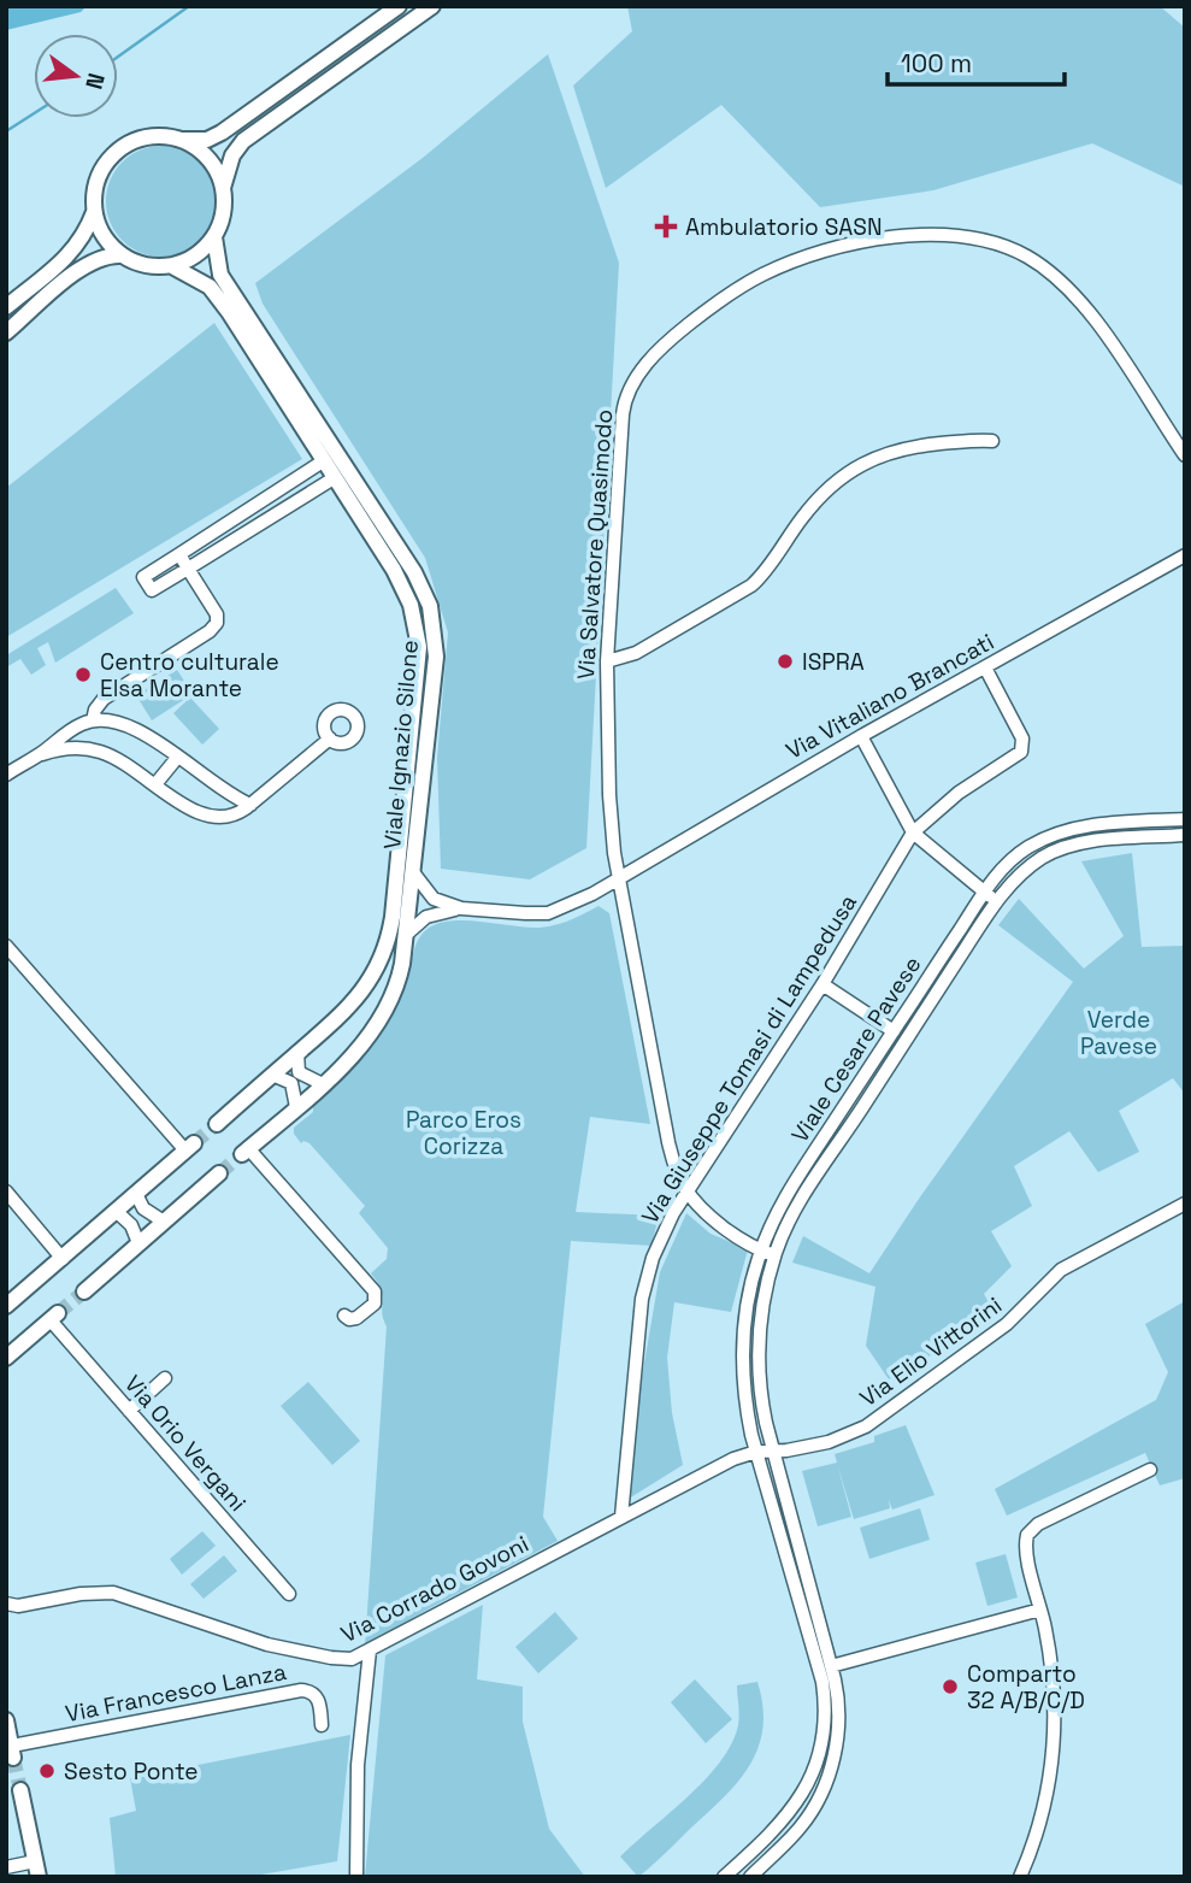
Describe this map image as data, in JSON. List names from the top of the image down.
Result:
{
  "streets": {
    "street": [
      "Via Salvatore Quasimodo",
      "Via Vitaliano Brancati",
      "Viale Ignazio Silone",
      "Viale Cesare Pavese",
      "Via Giuseppe Tomasi di Lampedusa",
      "Via Elio Vittorini",
      "Via Orio Vergani",
      "Via Corrado Govoni",
      "Via Francesco Lanza"
    ]
  },
  "crossings": [
    ["Via Salvatore Quasimodo", "Via Vitaliano Brancati"],
    ["Via Salvatore Quasimodo", "Viale Cesare Pavese"],
    ["Via Salvatore Quasimodo", "Via Giuseppe Tomasi di Lampedusa"],
    ["Via Vitaliano Brancati", "Via Giuseppe Tomasi di Lampedusa"],
    ["Viale Cesare Pavese", "Via Elio Vittorini"],
    ["Viale Cesare Pavese", "Via Corrado Govoni"],
    ["Via Giuseppe Tomasi di Lampedusa", "Via Corrado Govoni"]
  ],
  "parks": ["Verde Pavese", "Parco Eros Corizza"],
  "places": {
    "health": ["Ambulatorio SASN"],
    "other": [
      "ISPRA",
      "Centro culturale Elsa Morante",
      "Comparto 32 A/B/C/D",
      "Sesto Ponte"
    ]
  },
  "scale_bar": "100 m",
  "north": "right"
}
